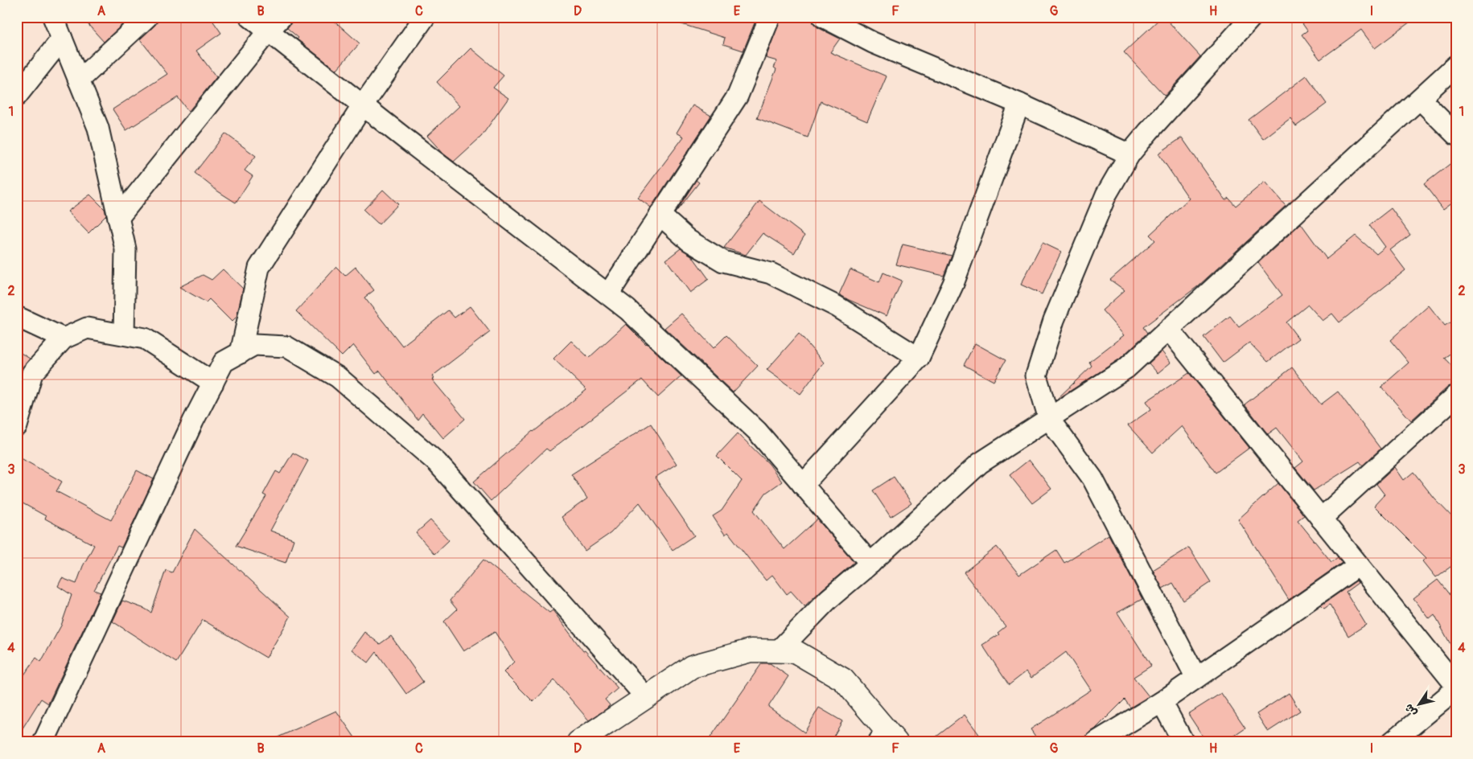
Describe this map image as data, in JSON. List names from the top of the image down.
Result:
{
  "north": "bottom left",
  "grid": {
    "columns": [
      "A",
      "B",
      "C",
      "D",
      "E",
      "F",
      "G",
      "H",
      "I"
    ],
    "rows": [
      "1",
      "2",
      "3",
      "4"
    ]
  }
}
